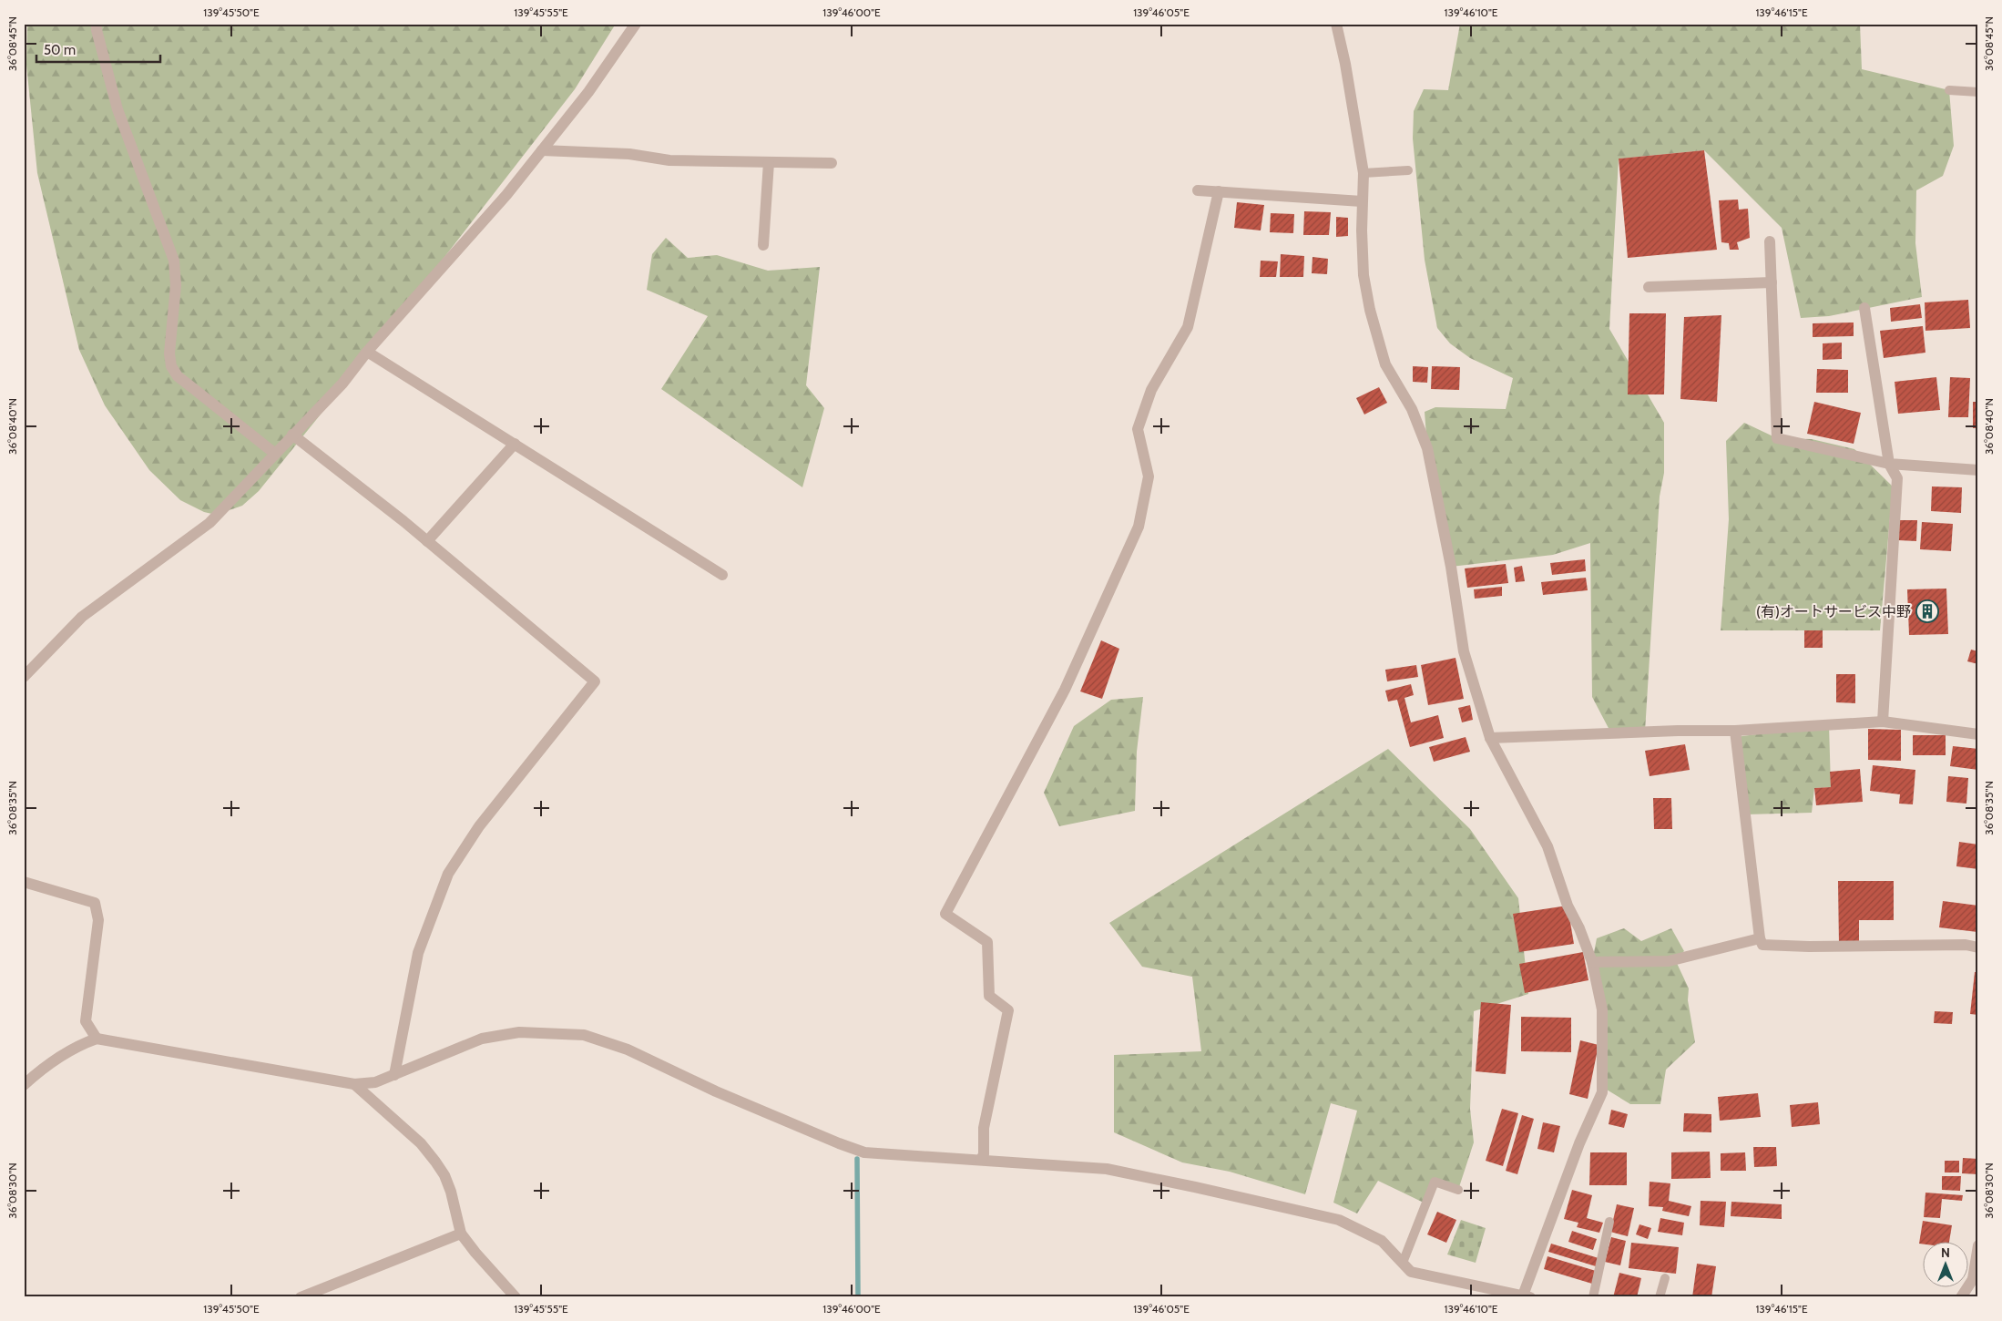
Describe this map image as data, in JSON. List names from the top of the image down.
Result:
{
  "places": {
    "building": ["(有)オートサービス中野"]
  },
  "scale_bar": "50 m",
  "north": "top",
  "coordinates": [
    "139°45'50\"E",
    "139°45'55\"E",
    "139°46'00\"E",
    "139°46'05\"E",
    "139°46'10\"E",
    "139°46'15\"E",
    "36°08'45\"N",
    "36°08'40\"N",
    "36°08'35\"N",
    "36°08'30\"N"
  ]
}
